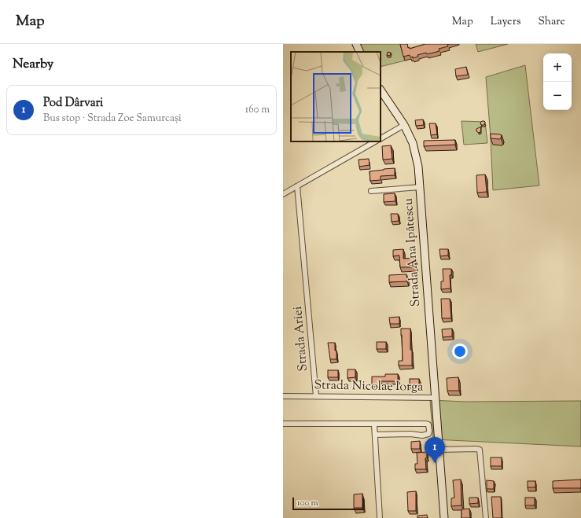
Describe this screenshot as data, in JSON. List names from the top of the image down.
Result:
{
  "streets": {
    "main road": ["Strada Ana Ipătescu"],
    "street": ["Strada Ariei", "Strada Nicolae Iorga"]
  },
  "crossings": [
    ["Strada Ana Ipătescu", "Strada Nicolae Iorga"],
    ["Strada Ariei", "Strada Nicolae Iorga"]
  ],
  "scale_bar": "100 m",
  "page": {
    "header": "Map",
    "nav": ["Map", "Layers", "Share"],
    "heading": "Nearby",
    "map_buttons": ["+", "−"],
    "list": [
      {
        "mark": "1",
        "name": "Pod Dârvari",
        "note": "Bus stop · Strada Zoe Samurcași",
        "value": "160 m"
      }
    ],
    "pins": "1",
    "scale": "100 m"
  }
}
